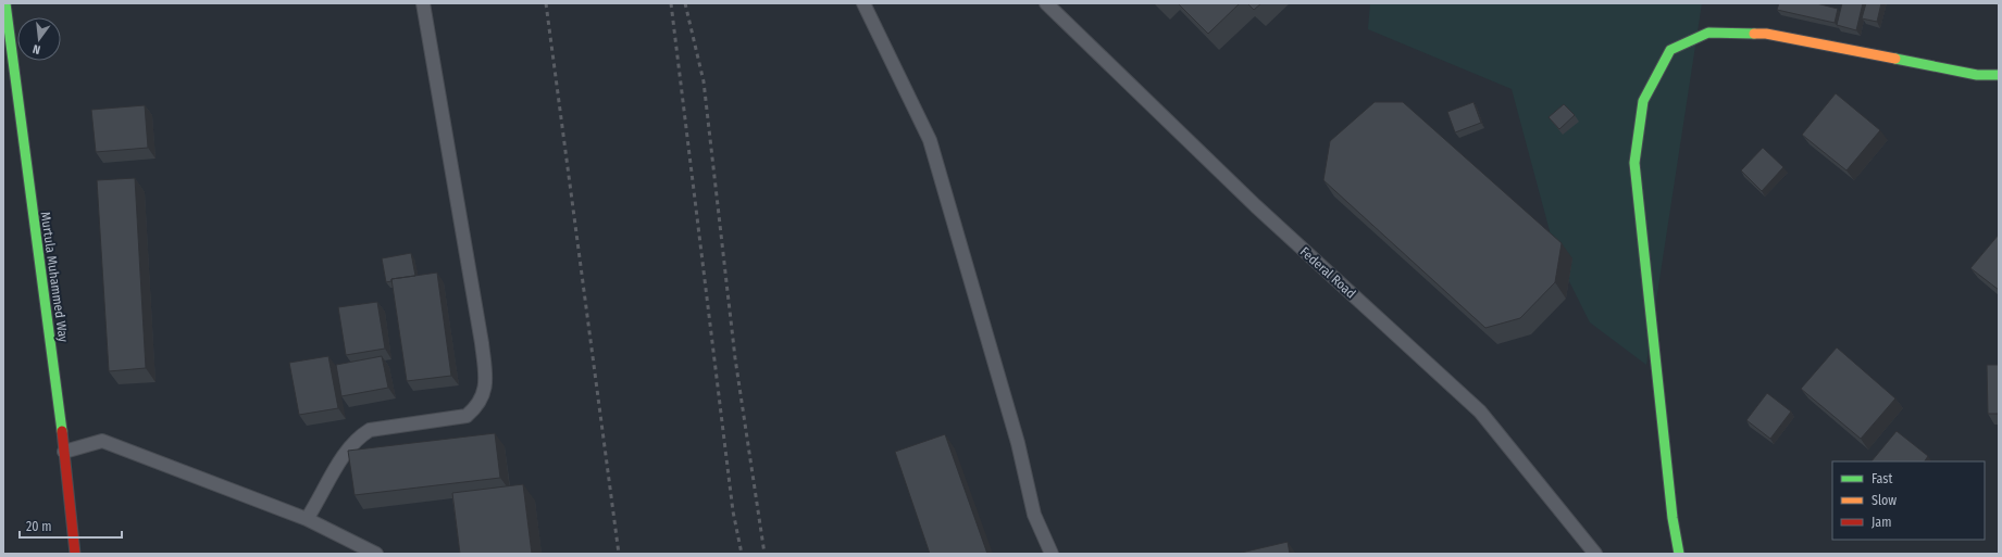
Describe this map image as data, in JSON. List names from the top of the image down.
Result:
{
  "streets": {
    "street": ["Murtula Muhammed Way"],
    "lane": ["Federal Road"]
  },
  "legend": ["Fast", "Slow", "Jam"],
  "scale_bar": "20 m",
  "north": "bottom"
}
